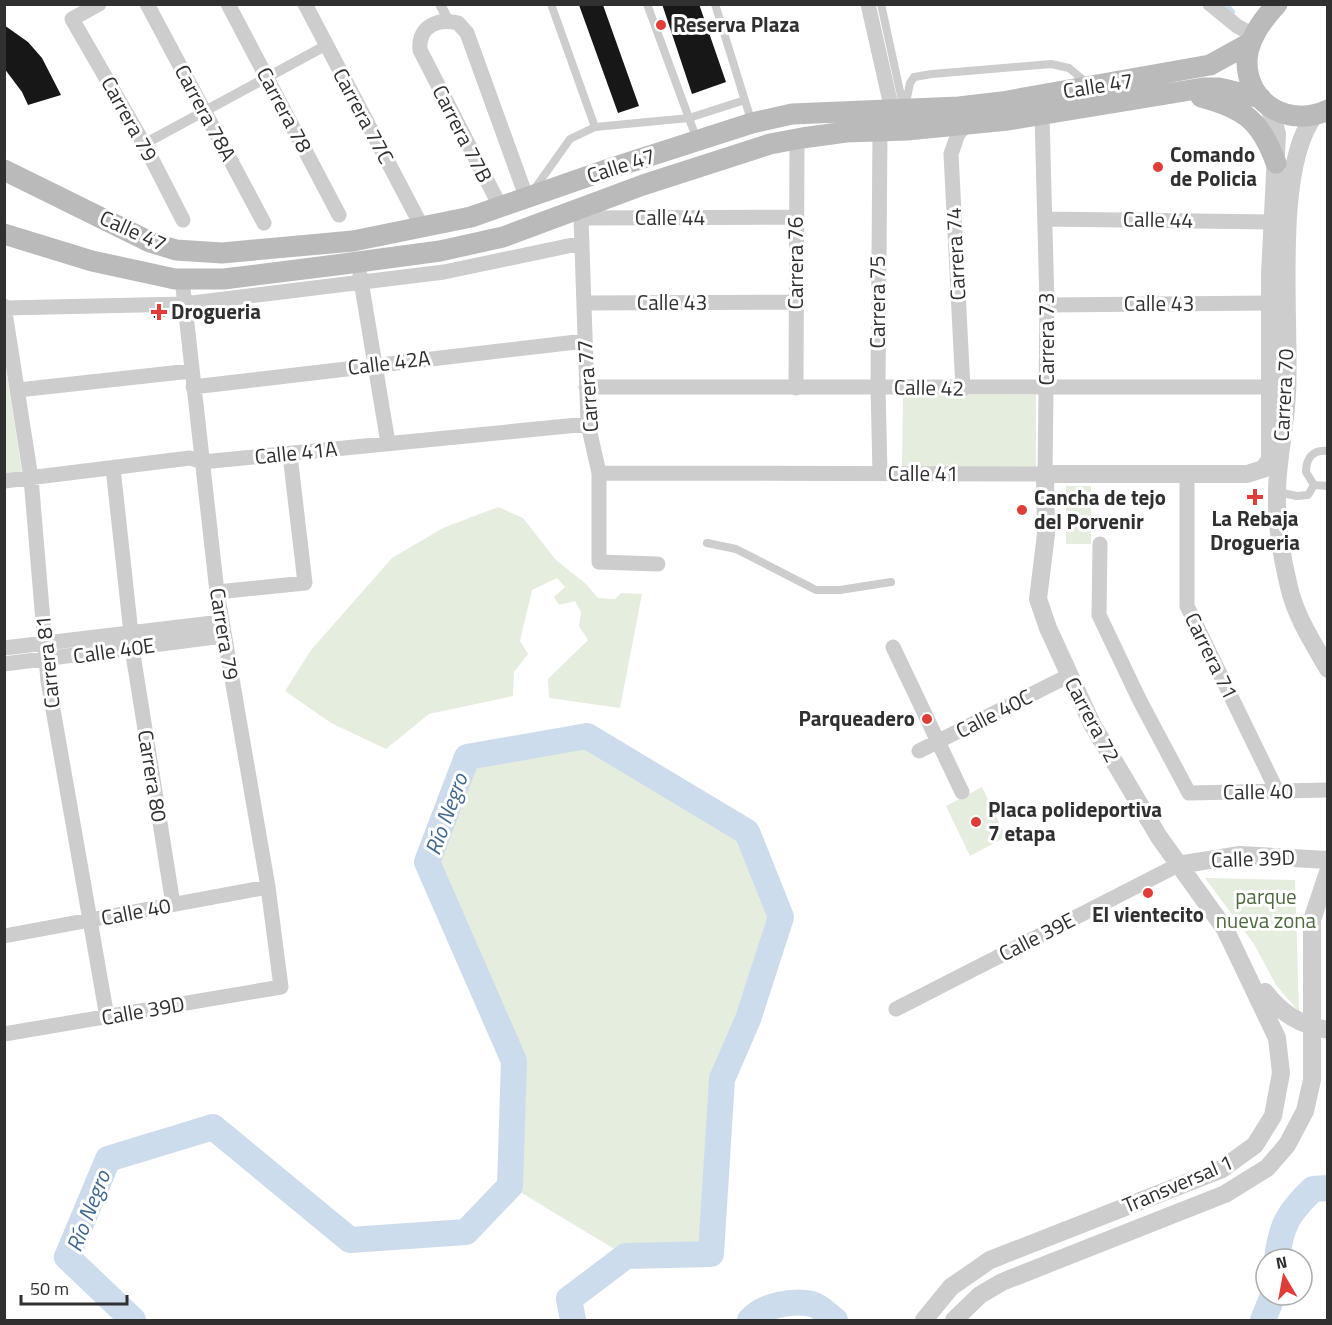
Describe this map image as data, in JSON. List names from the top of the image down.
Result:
{
  "streets": {
    "main road": ["Calle 47"],
    "street": [
      "Carrera 78",
      "Carrera 78A",
      "Carrera 77C",
      "Carrera 79",
      "Carrera 77B",
      "Calle 44",
      "Carrera 74",
      "Carrera 76",
      "Carrera 75",
      "Calle 43",
      "Carrera 73",
      "Calle 42A",
      "Carrera 77",
      "Calle 42",
      "Carrera 70",
      "Calle 41A",
      "Calle 41",
      "Calle 40E",
      "Carrera 71",
      "Carrera 81",
      "Calle 40C",
      "Carrera 72",
      "Carrera 80",
      "Calle 40",
      "Calle 39D",
      "Calle 39E",
      "Transversal 1"
    ]
  },
  "crossings": [
    ["Calle 47", "Carrera 77C"],
    ["Calle 47", "Carrera 79"],
    ["Calle 47", "Carrera 77B"],
    ["Calle 47", "Calle 44"],
    ["Calle 47", "Carrera 74"],
    ["Calle 47", "Carrera 76"],
    ["Calle 47", "Carrera 75"],
    ["Calle 47", "Carrera 73"],
    ["Calle 47", "Carrera 77"],
    ["Calle 47", "Carrera 70"],
    ["Calle 47", "Carrera 81"],
    ["Carrera 79", "Calle 42A"],
    ["Carrera 79", "Calle 41A"],
    ["Carrera 79", "Calle 40E"],
    ["Carrera 79", "Calle 40"],
    ["Carrera 79", "Calle 39D"],
    ["Calle 44", "Carrera 76"],
    ["Calle 44", "Carrera 73"],
    ["Calle 44", "Carrera 77"],
    ["Calle 44", "Carrera 70"],
    ["Carrera 74", "Calle 42"],
    ["Carrera 76", "Calle 43"],
    ["Carrera 76", "Calle 42"],
    ["Carrera 75", "Calle 42"],
    ["Carrera 75", "Calle 41"],
    ["Calle 43", "Carrera 73"],
    ["Calle 43", "Carrera 77"],
    ["Calle 43", "Carrera 70"],
    ["Carrera 73", "Calle 42"],
    ["Carrera 73", "Calle 41"],
    ["Carrera 73", "Carrera 72"],
    ["Calle 42A", "Carrera 77"],
    ["Calle 42A", "Carrera 81"],
    ["Carrera 77", "Calle 42"],
    ["Carrera 77", "Calle 41A"],
    ["Carrera 77", "Calle 41"],
    ["Calle 42", "Carrera 70"],
    ["Carrera 70", "Calle 41"],
    ["Calle 41A", "Carrera 81"],
    ["Calle 41A", "Carrera 80"],
    ["Calle 41", "Carrera 71"],
    ["Calle 40E", "Carrera 81"],
    ["Calle 40E", "Carrera 80"],
    ["Carrera 71", "Calle 40"],
    ["Carrera 81", "Calle 40"],
    ["Carrera 81", "Calle 39D"],
    ["Calle 40C", "Carrera 72"],
    ["Carrera 72", "Calle 39D"],
    ["Carrera 72", "Calle 39E"],
    ["Carrera 72", "Transversal 1"],
    ["Carrera 80", "Calle 40"],
    ["Calle 39D", "Calle 39E"],
    ["Calle 39D", "Transversal 1"],
    ["Calle 39E", "Transversal 1"]
  ],
  "water": ["Río Negro"],
  "parks": ["parque nueva zona"],
  "places": {
    "other": [
      "Reserva Plaza",
      "Comando de Policia",
      "Cancha de tejo del Porvenir",
      "Parqueadero",
      "Placa polideportiva 7 etapa",
      "El vientecito"
    ],
    "health": ["Drogueria", "La Rebaja Drogueria"]
  },
  "scale_bar": "50 m",
  "north": "top"
}
